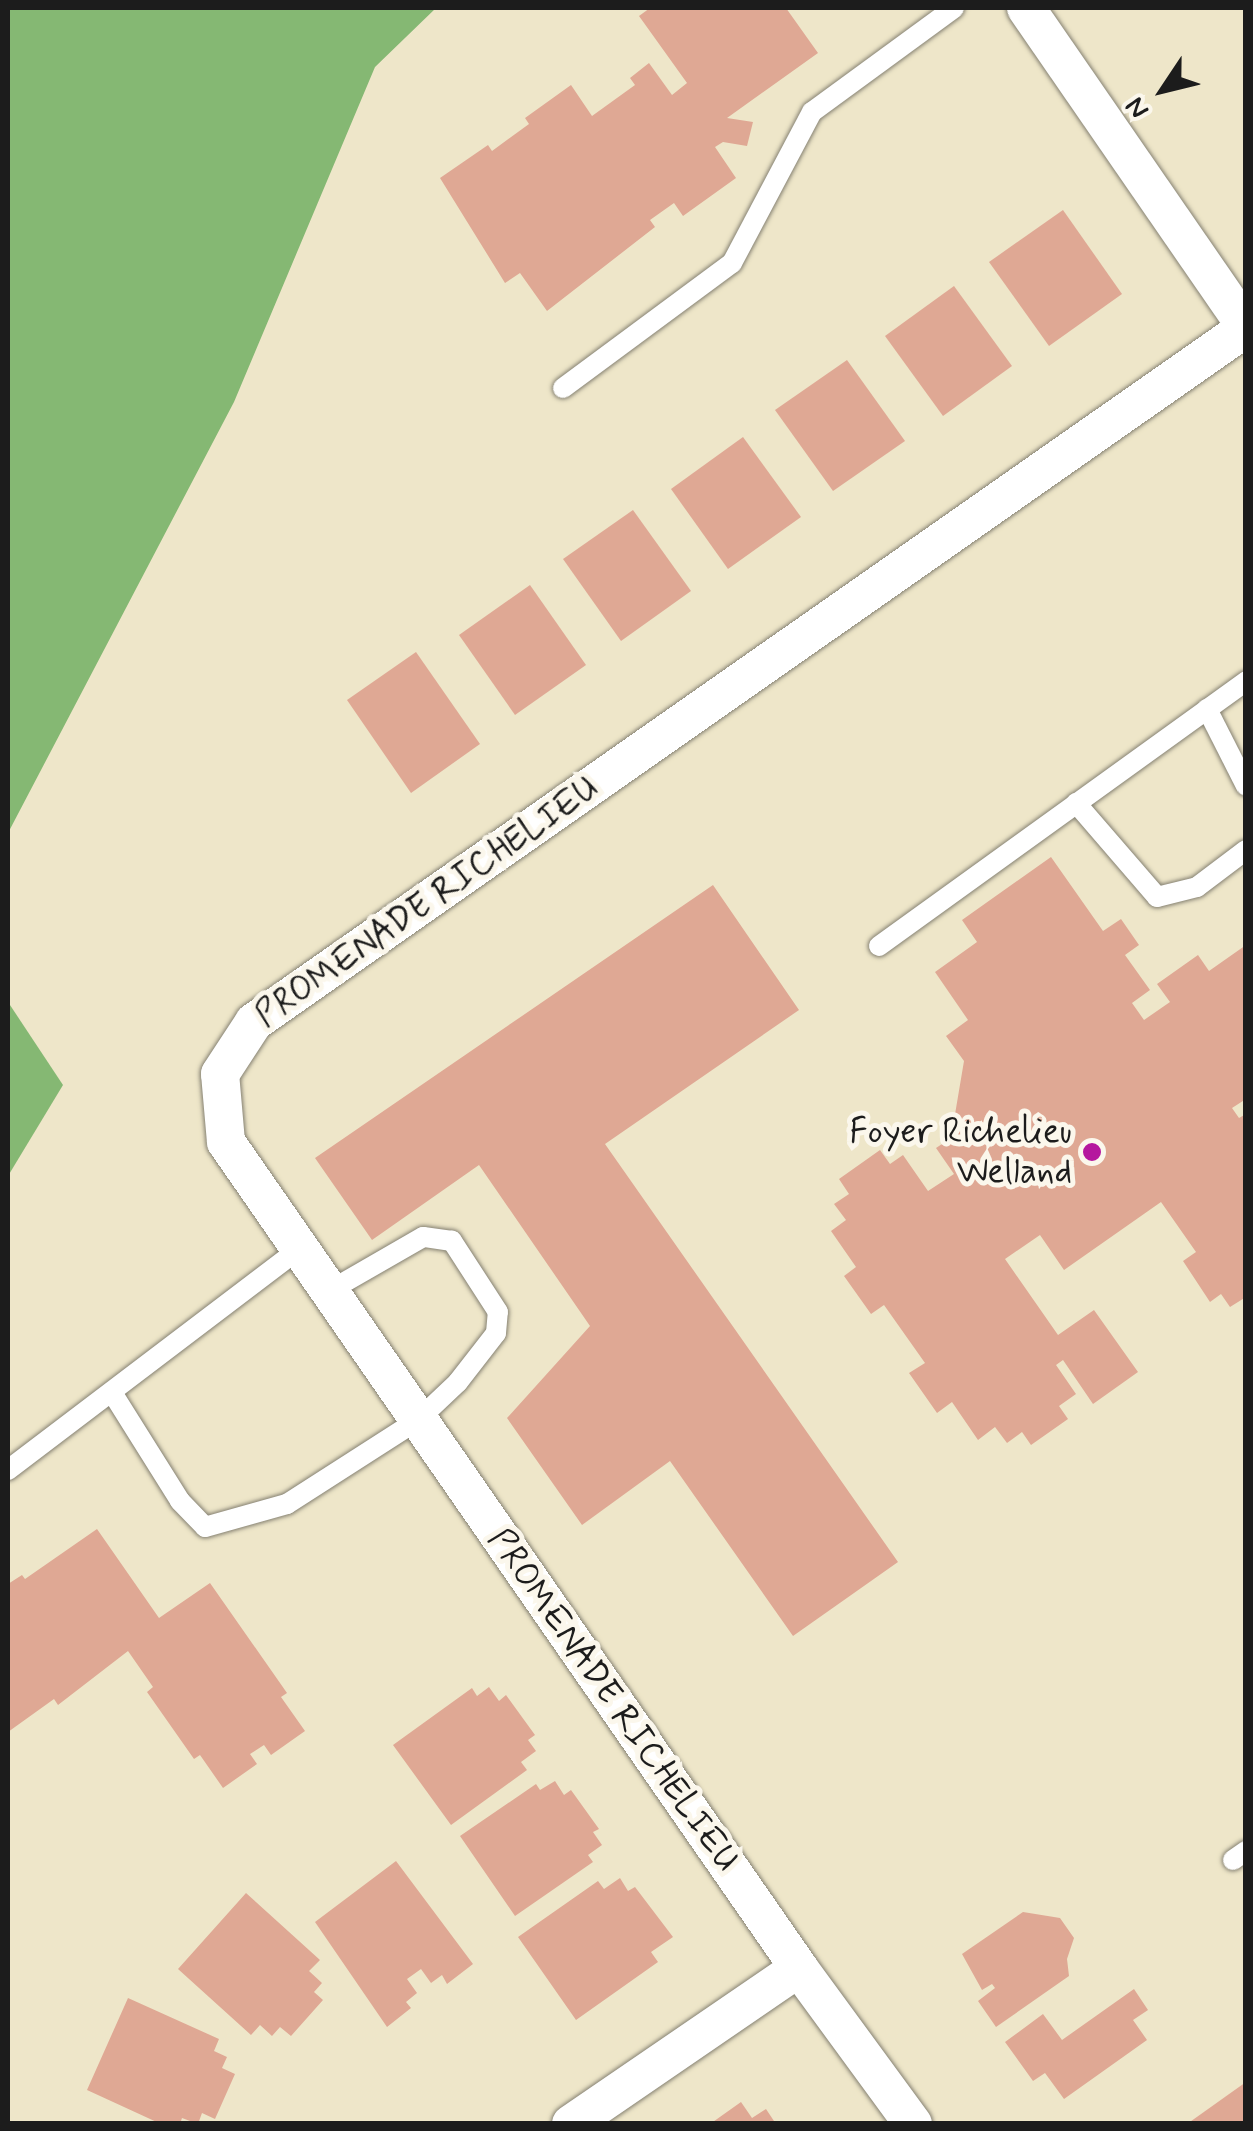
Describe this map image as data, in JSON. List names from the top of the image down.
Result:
{
  "streets": {
    "street": ["PROMENADE RICHELIEU"]
  },
  "places": ["Foyer Richelieu Welland"],
  "north": "bottom left"
}
